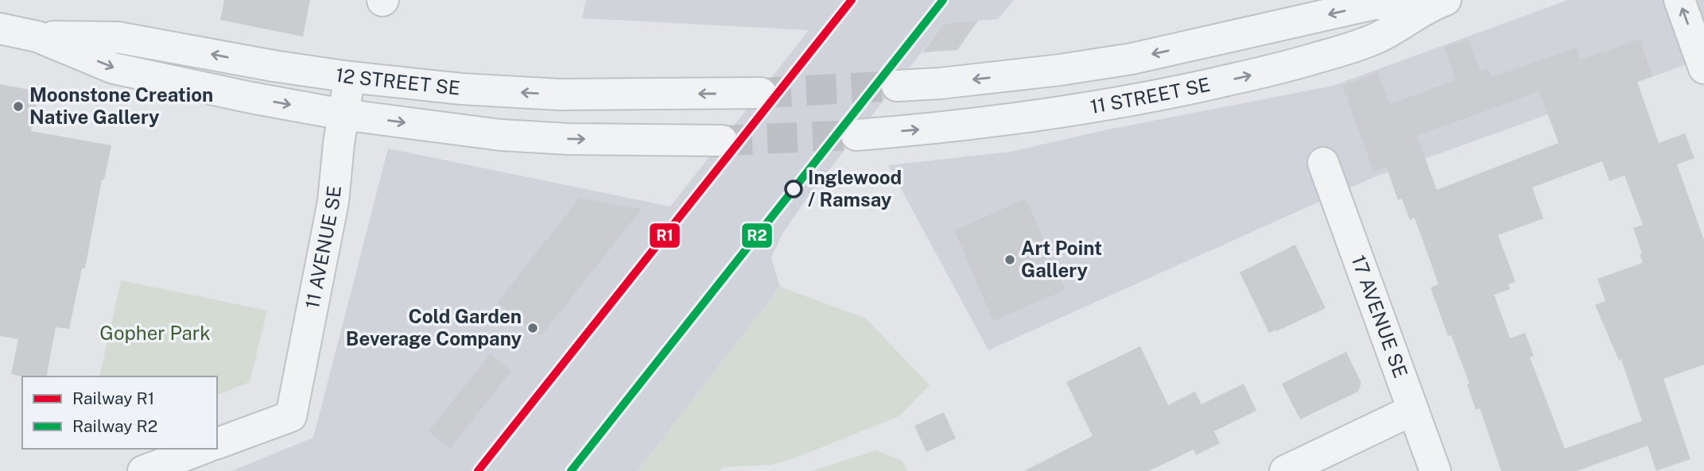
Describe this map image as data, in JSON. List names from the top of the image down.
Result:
{
  "streets": {
    "street": [
      "12 STREET SE",
      "11 STREET SE",
      "11 AVENUE SE",
      "17 AVENUE SE"
    ]
  },
  "crossings": [
    ["12 STREET SE", "11 AVENUE SE"]
  ],
  "parks": ["Gopher Park"],
  "places": [
    "Moonstone Creation Native Gallery",
    "Inglewood / Ramsay",
    "Art Point Gallery",
    "Cold Garden Beverage Company"
  ],
  "lines": ["rail line R1", "rail line R2"],
  "legend": ["Railway R1", "Railway R2"]
}
